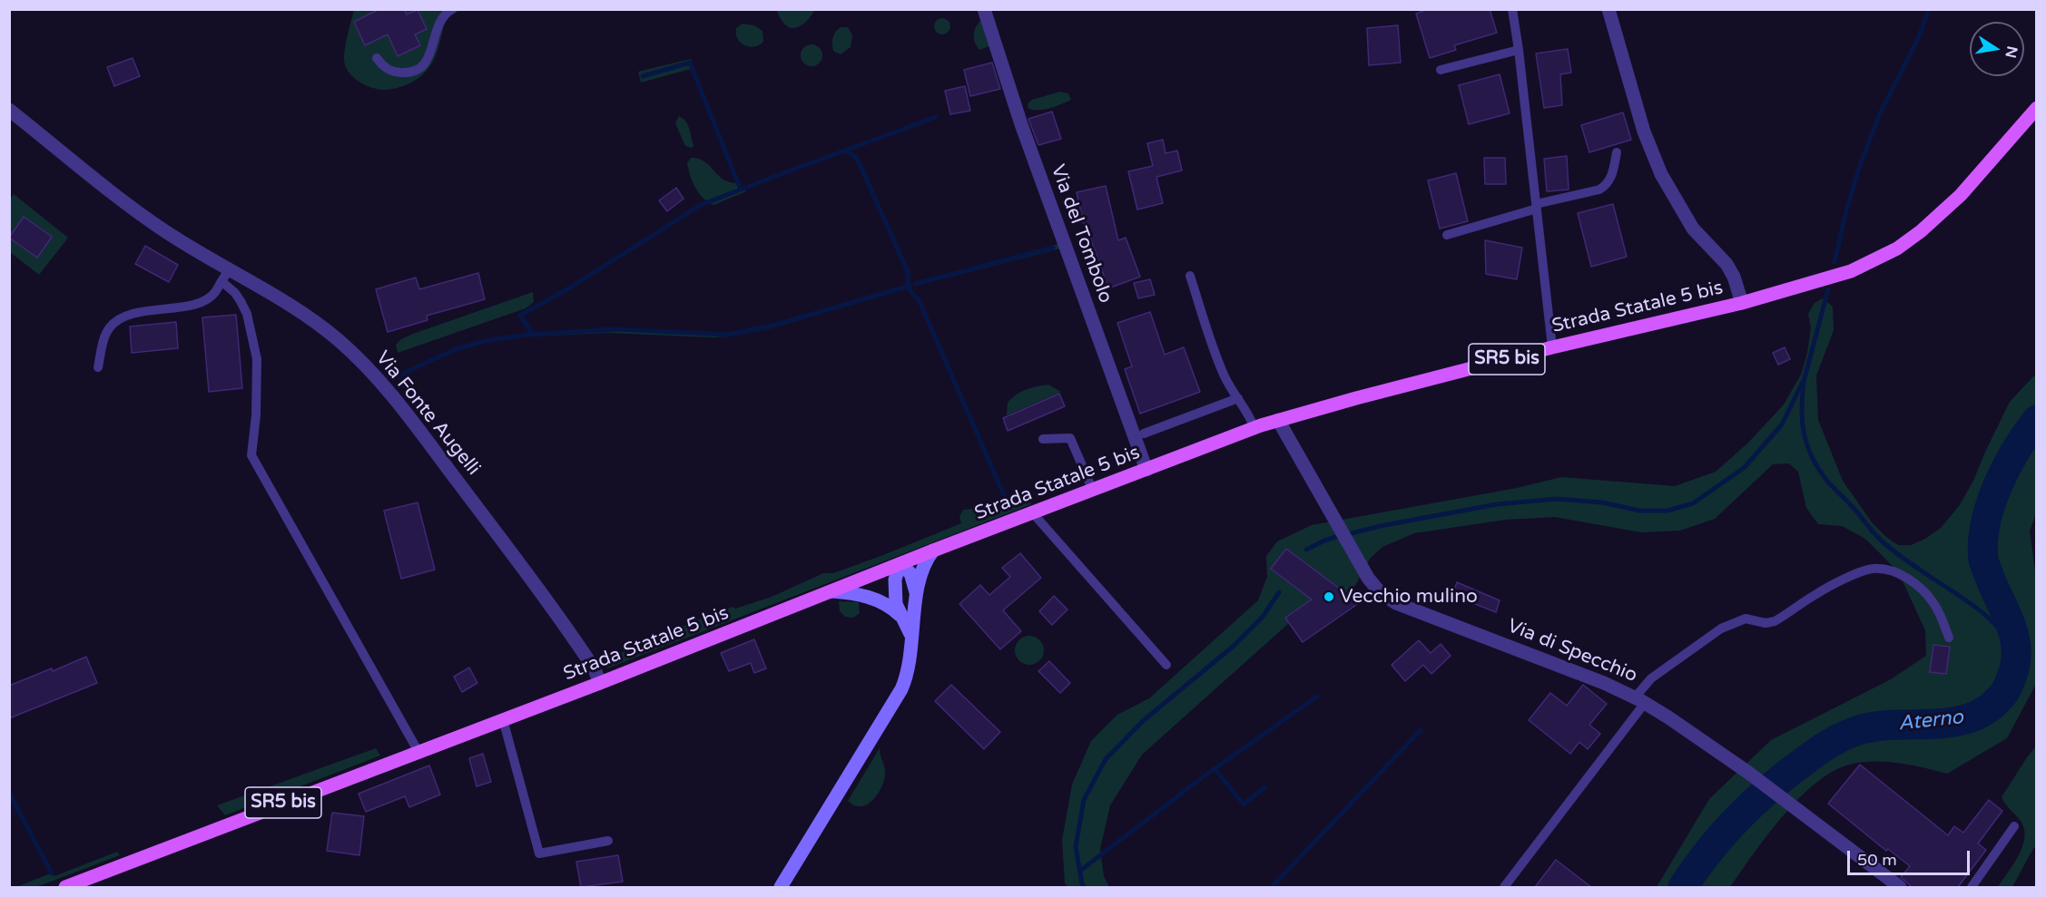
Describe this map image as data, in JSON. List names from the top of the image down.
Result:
{
  "streets": {
    "main road": ["Strada Statale 5 bis", "SR5 bis"],
    "street": ["Via del Tombolo", "Via Fonte Augelli", "Via di Specchio"]
  },
  "crossings": [
    ["Via del Tombolo", "Strada Statale 5 bis"],
    ["Strada Statale 5 bis", "Via Fonte Augelli"],
    ["Strada Statale 5 bis", "Via di Specchio"]
  ],
  "water": ["Aterno"],
  "places": ["Vecchio mulino"],
  "scale_bar": "50 m",
  "north": "right"
}
